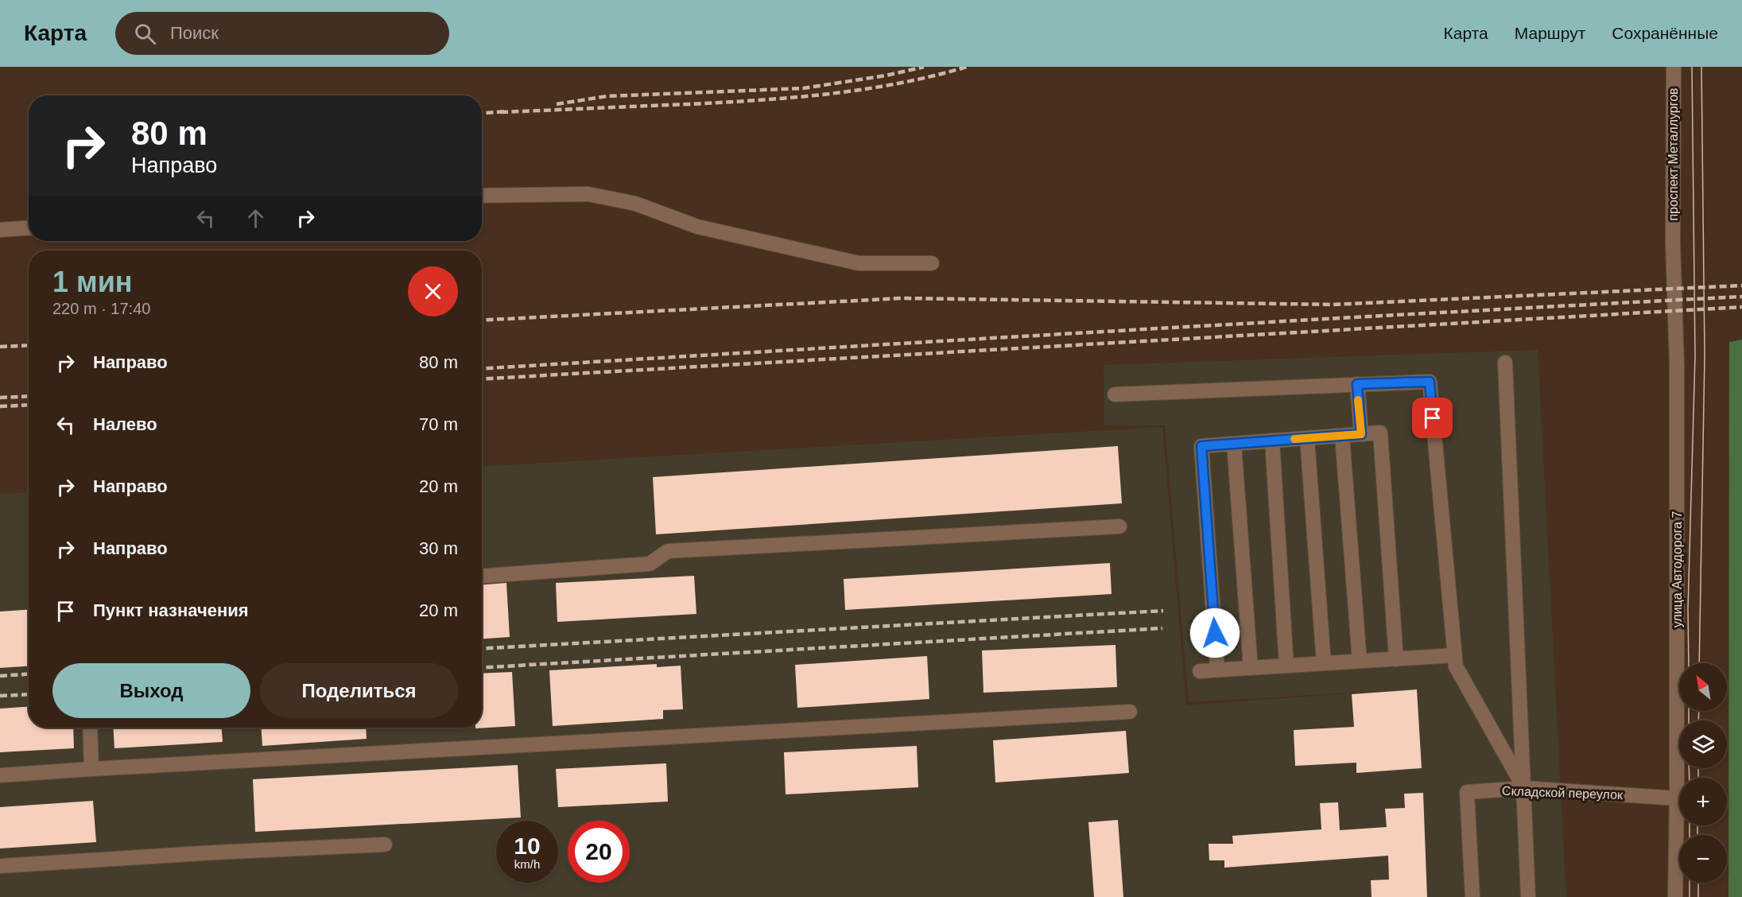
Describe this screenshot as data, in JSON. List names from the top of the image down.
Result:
{
  "streets": {
    "street": ["проспект Металлургов", "улица Автодорога 7", "Складской переулок"]
  },
  "crossings": [
    ["проспект Металлургов", "улица Автодорога 7"],
    ["улица Автодорога 7", "Складской переулок"]
  ],
  "north": "top left",
  "page": {
    "header": "Карта",
    "search": "Поиск",
    "nav": ["Карта", "Маршрут", "Сохранённые"],
    "turn": ["80 m", "Направо"],
    "heading": ["1 мин", "220 m · 17:40"],
    "list": [
      {
        "name": "Направо",
        "value": "80 m"
      },
      {
        "name": "Налево",
        "value": "70 m"
      },
      {
        "name": "Направо",
        "value": "20 m"
      },
      {
        "name": "Направо",
        "value": "30 m"
      },
      {
        "name": "Пункт назначения",
        "value": "20 m"
      }
    ],
    "buttons": ["Выход", "Поделиться"],
    "map_buttons": ["+", "−"],
    "speed": "10 km/h",
    "limit": "20"
  }
}
